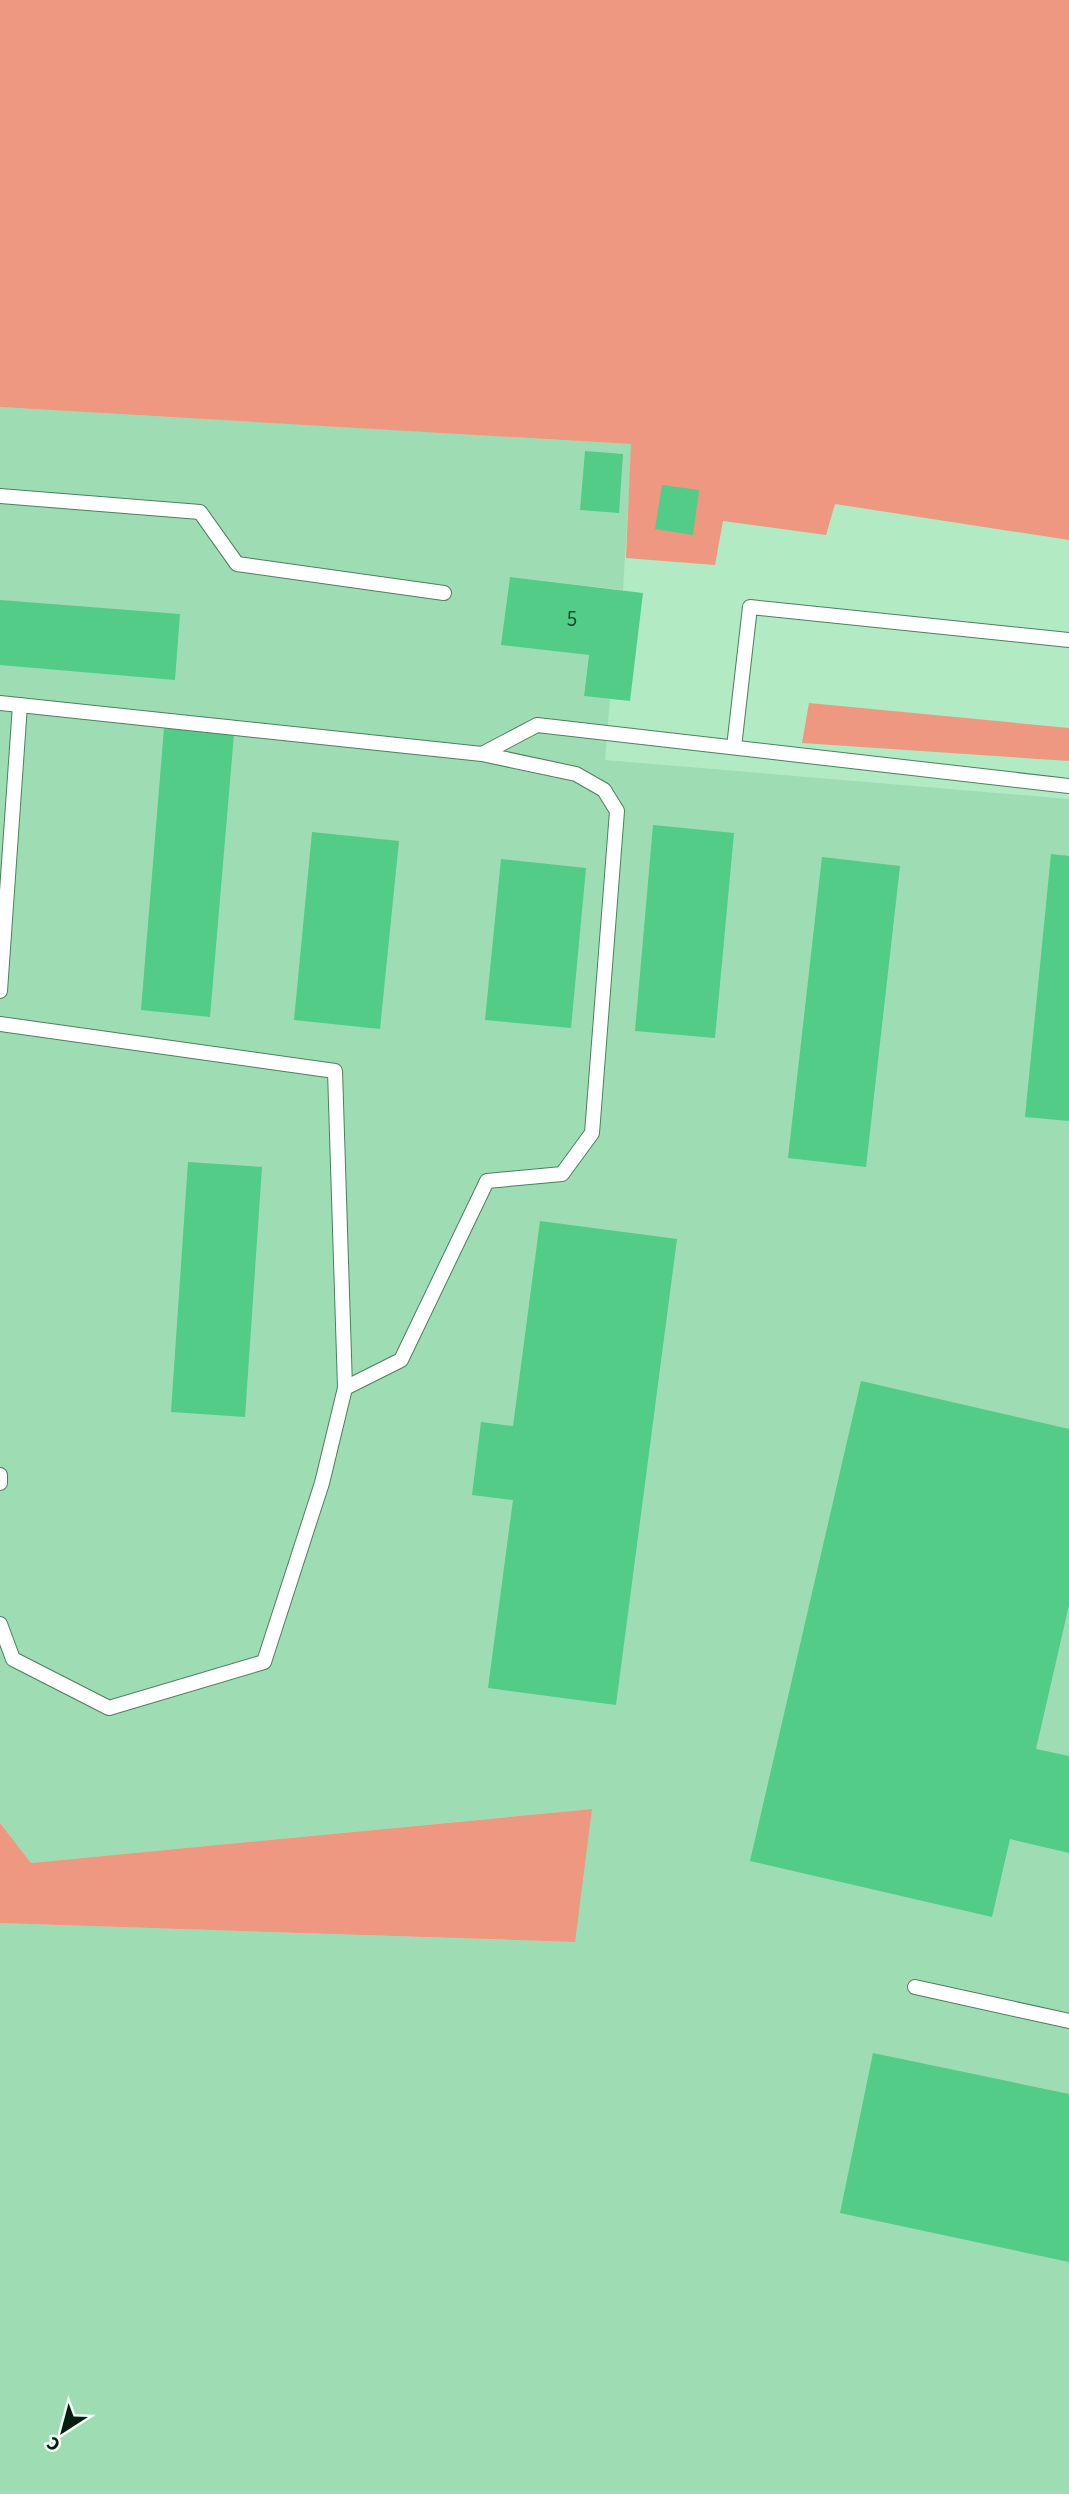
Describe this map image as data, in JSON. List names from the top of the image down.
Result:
{
  "house_numbers": ["5"],
  "north": "bottom left"
}
